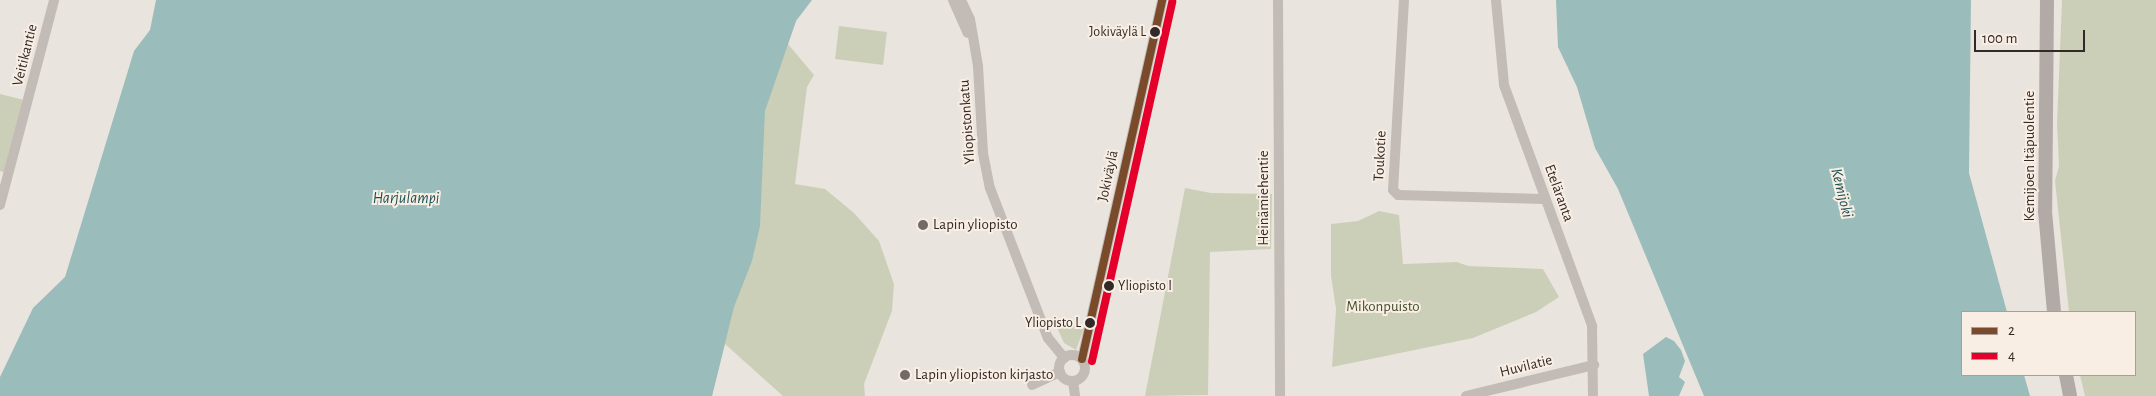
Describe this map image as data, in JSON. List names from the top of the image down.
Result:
{
  "streets": {
    "main road": ["Kemijoen Itäpuolentie"],
    "street": [
      "Veitikantie",
      "Yliopistonkatu",
      "Toukotie",
      "Jokiväylä",
      "Eteläranta",
      "Heinämiehentie",
      "Huvilatie"
    ]
  },
  "crossings": [
    ["Yliopistonkatu", "Jokiväylä"],
    ["Toukotie", "Eteläranta"],
    ["Eteläranta", "Huvilatie"]
  ],
  "water": ["Kemijoki", "Harjulampi"],
  "parks": ["Mikonpuisto"],
  "places": [
    "Jokiväylä L",
    "Lapin yliopisto",
    "Yliopisto I",
    "Yliopisto L",
    "Lapin yliopiston kirjasto"
  ],
  "lines": ["transit line 2", "transit line 4"],
  "legend": ["2", "4"],
  "scale_bar": "100 m"
}
